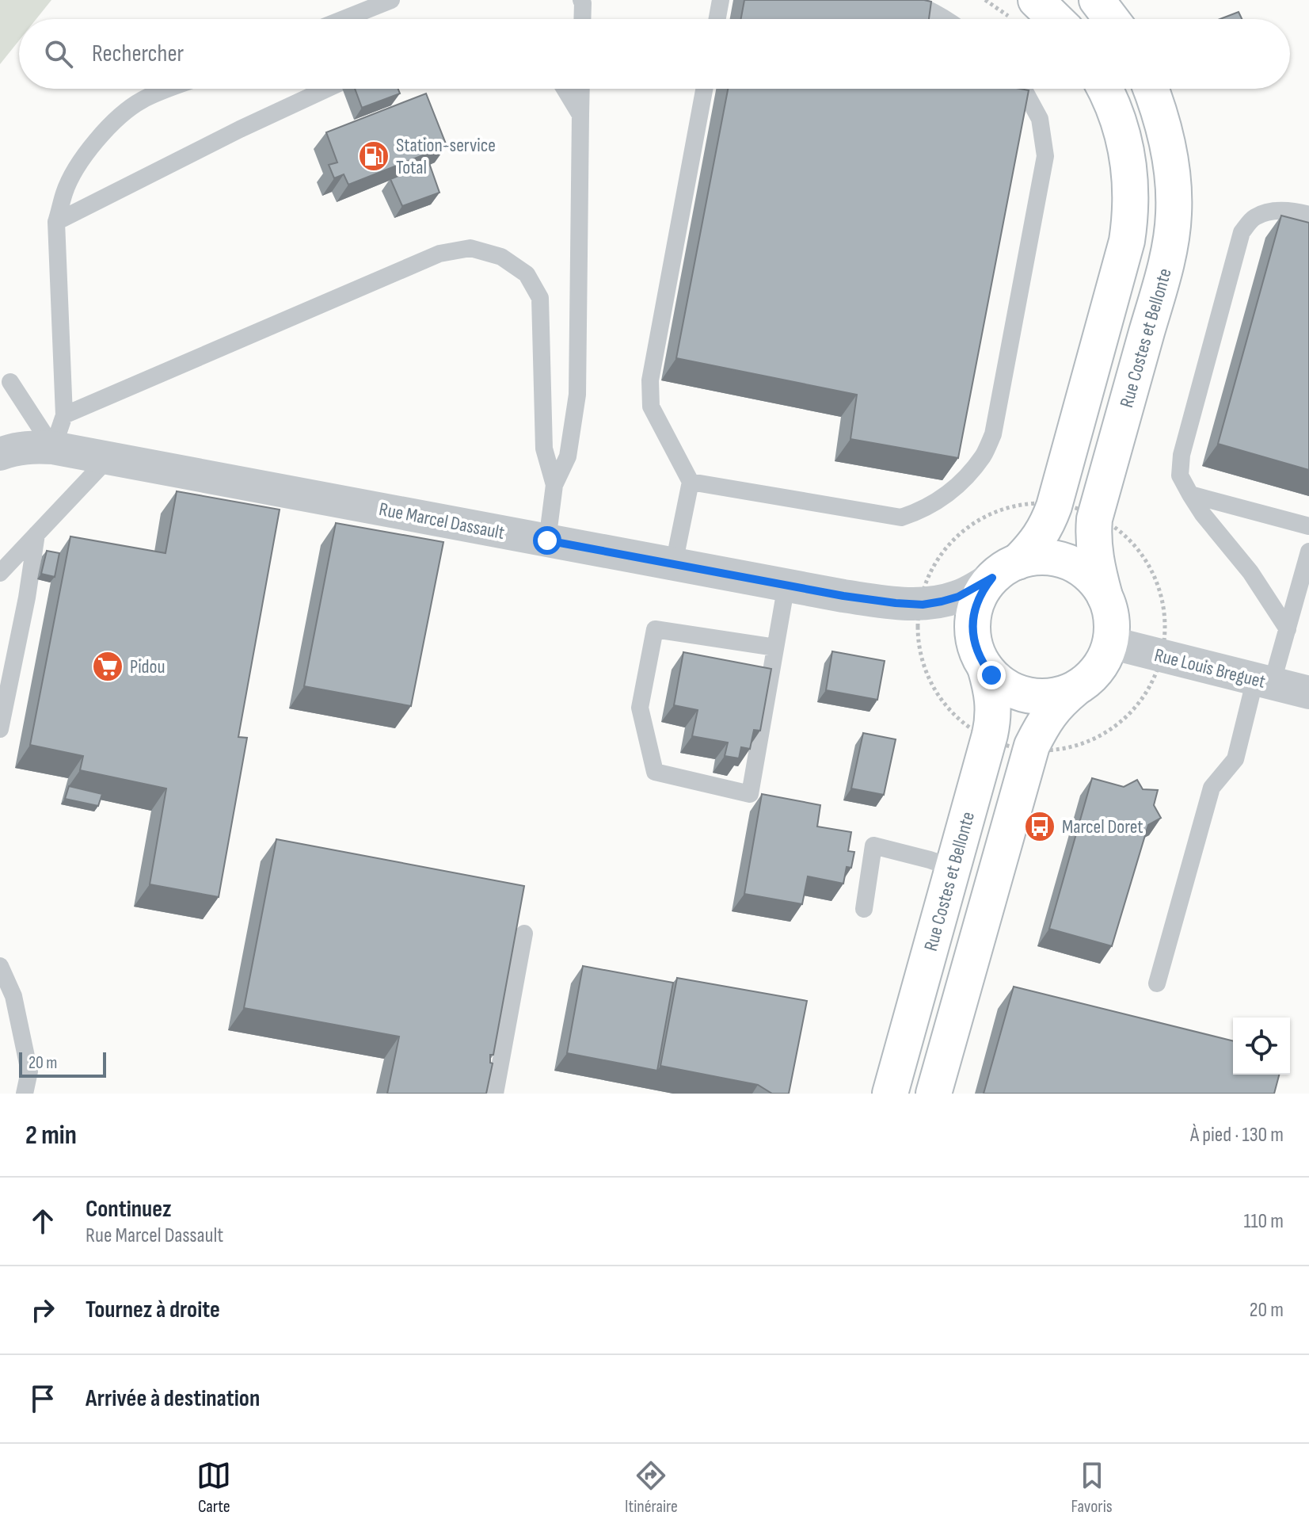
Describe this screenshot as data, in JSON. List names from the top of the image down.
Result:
{
  "streets": {
    "main road": ["Rue Costes et Bellonte"],
    "street": ["Rue Marcel Dassault", "Rue Louis Breguet"]
  },
  "crossings": [
    ["Rue Costes et Bellonte", "Rue Marcel Dassault"],
    ["Rue Costes et Bellonte", "Rue Louis Breguet"],
    ["Rue Marcel Dassault", "Rue Louis Breguet"]
  ],
  "places": {
    "fuel station": ["Station-service Total"],
    "supermarket": ["Pidou"],
    "bus stop": ["Marcel Doret"]
  },
  "scale_bar": "20 m",
  "page": {
    "search": "Rechercher",
    "scale": "20 m",
    "heading": ["2 min", "À pied · 130 m"],
    "list": [
      ["Continuez", "Rue Marcel Dassault", "110 m"],
      ["Tournez à droite", "20 m"],
      "Arrivée à destination"
    ],
    "nav": ["Carte", "Itinéraire", "Favoris"]
  }
}
